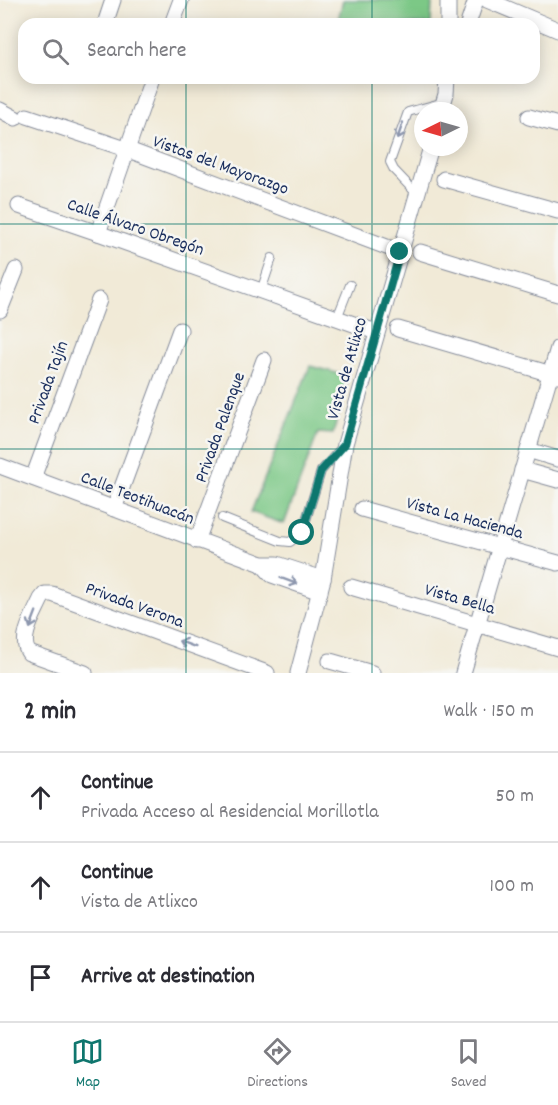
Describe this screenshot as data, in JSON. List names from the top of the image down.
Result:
{
  "streets": {
    "street": [
      "Vistas del Mayorazgo",
      "Calle Álvaro Obregón",
      "Vista de Atlixco",
      "Privada Tajín",
      "Privada Palenque",
      "Calle Teotihuacán",
      "Vista La Hacienda",
      "Vista Bella",
      "Privada Verona"
    ]
  },
  "crossings": [
    ["Vistas del Mayorazgo", "Vista de Atlixco"],
    ["Calle Álvaro Obregón", "Vista de Atlixco"],
    ["Vista de Atlixco", "Calle Teotihuacán"],
    ["Privada Tajín", "Calle Teotihuacán"],
    ["Privada Palenque", "Calle Teotihuacán"]
  ],
  "north": "left",
  "page": {
    "search": "Search here",
    "heading": ["2 min", "Walk · 150 m"],
    "list": [
      ["Continue", "Privada Acceso al Residencial Morillotla", "50 m"],
      ["Continue", "Vista de Atlixco", "100 m"],
      "Arrive at destination"
    ],
    "nav": ["Map", "Directions", "Saved"]
  }
}
